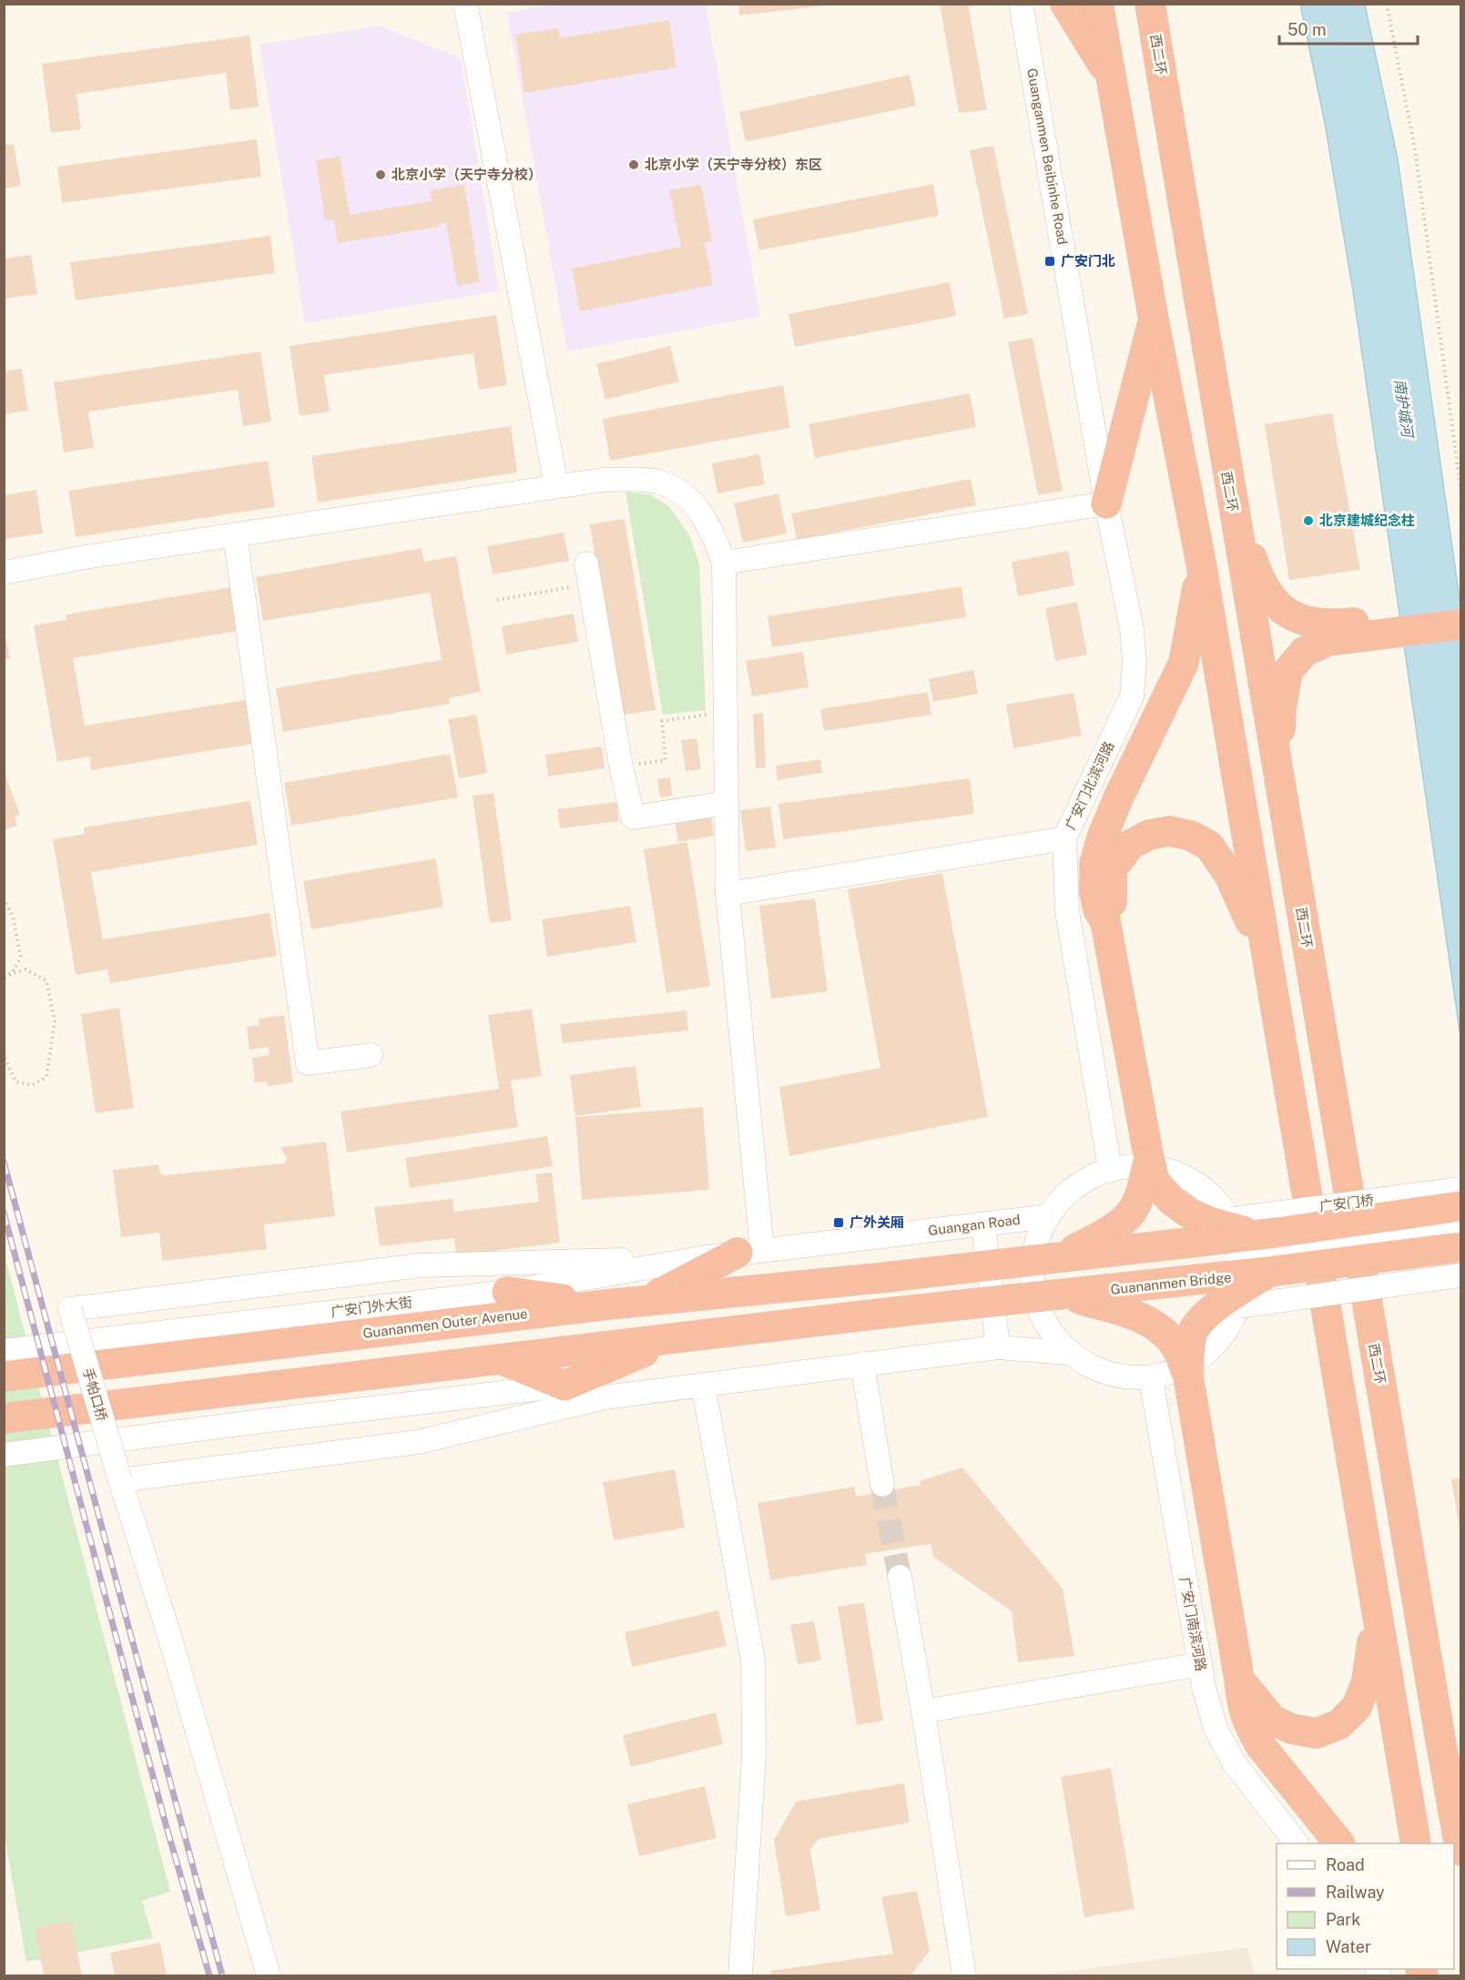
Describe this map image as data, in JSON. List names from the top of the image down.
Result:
{
  "streets": {
    "highway": ["西二环", "Guananmen Bridge", "Guananmen Outer Avenue"],
    "street": [
      "Guanganmen Beibinhe Road",
      "广安门北滨河路",
      "广安门桥",
      "Guangan Road",
      "广安门外大街",
      "手帕口桥",
      "广安门南滨河路"
    ]
  },
  "crossings": [
    ["Guanganmen Beibinhe Road", "广安门北滨河路"],
    ["Guangan Road", "广安门外大街"],
    ["广安门外大街", "手帕口桥"]
  ],
  "water": ["南护城河"],
  "places": {
    "other": ["北京小学（天宁寺分校）东区", "北京小学（天宁寺分校）", "北京建城纪念柱"],
    "transit": ["广安门北", "广外关厢"]
  },
  "legend": [
    "Road",
    "Railway",
    "Park",
    "Water"
  ],
  "scale_bar": "50 m"
}
